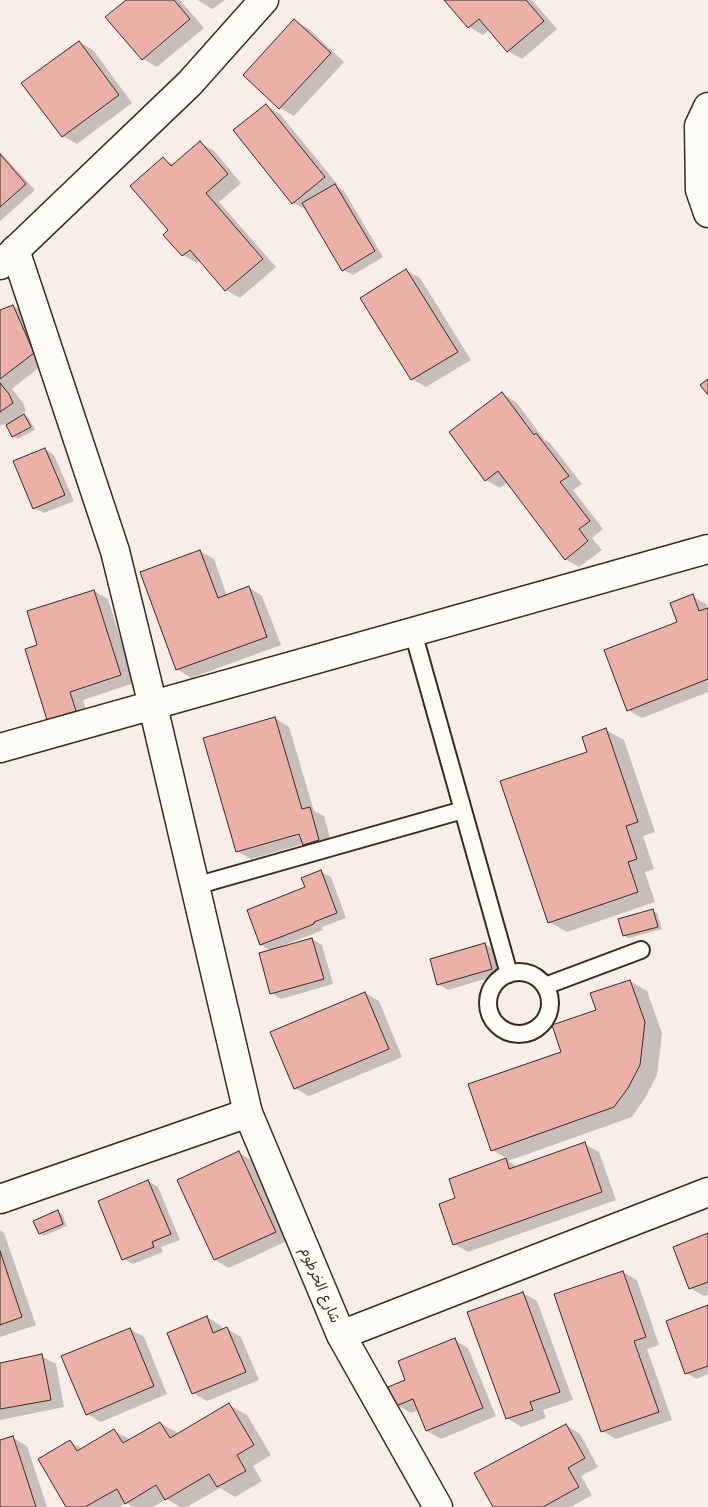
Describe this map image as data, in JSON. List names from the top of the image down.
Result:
{
  "streets": {
    "street": ["شارع الخرطوم"]
  }
}
